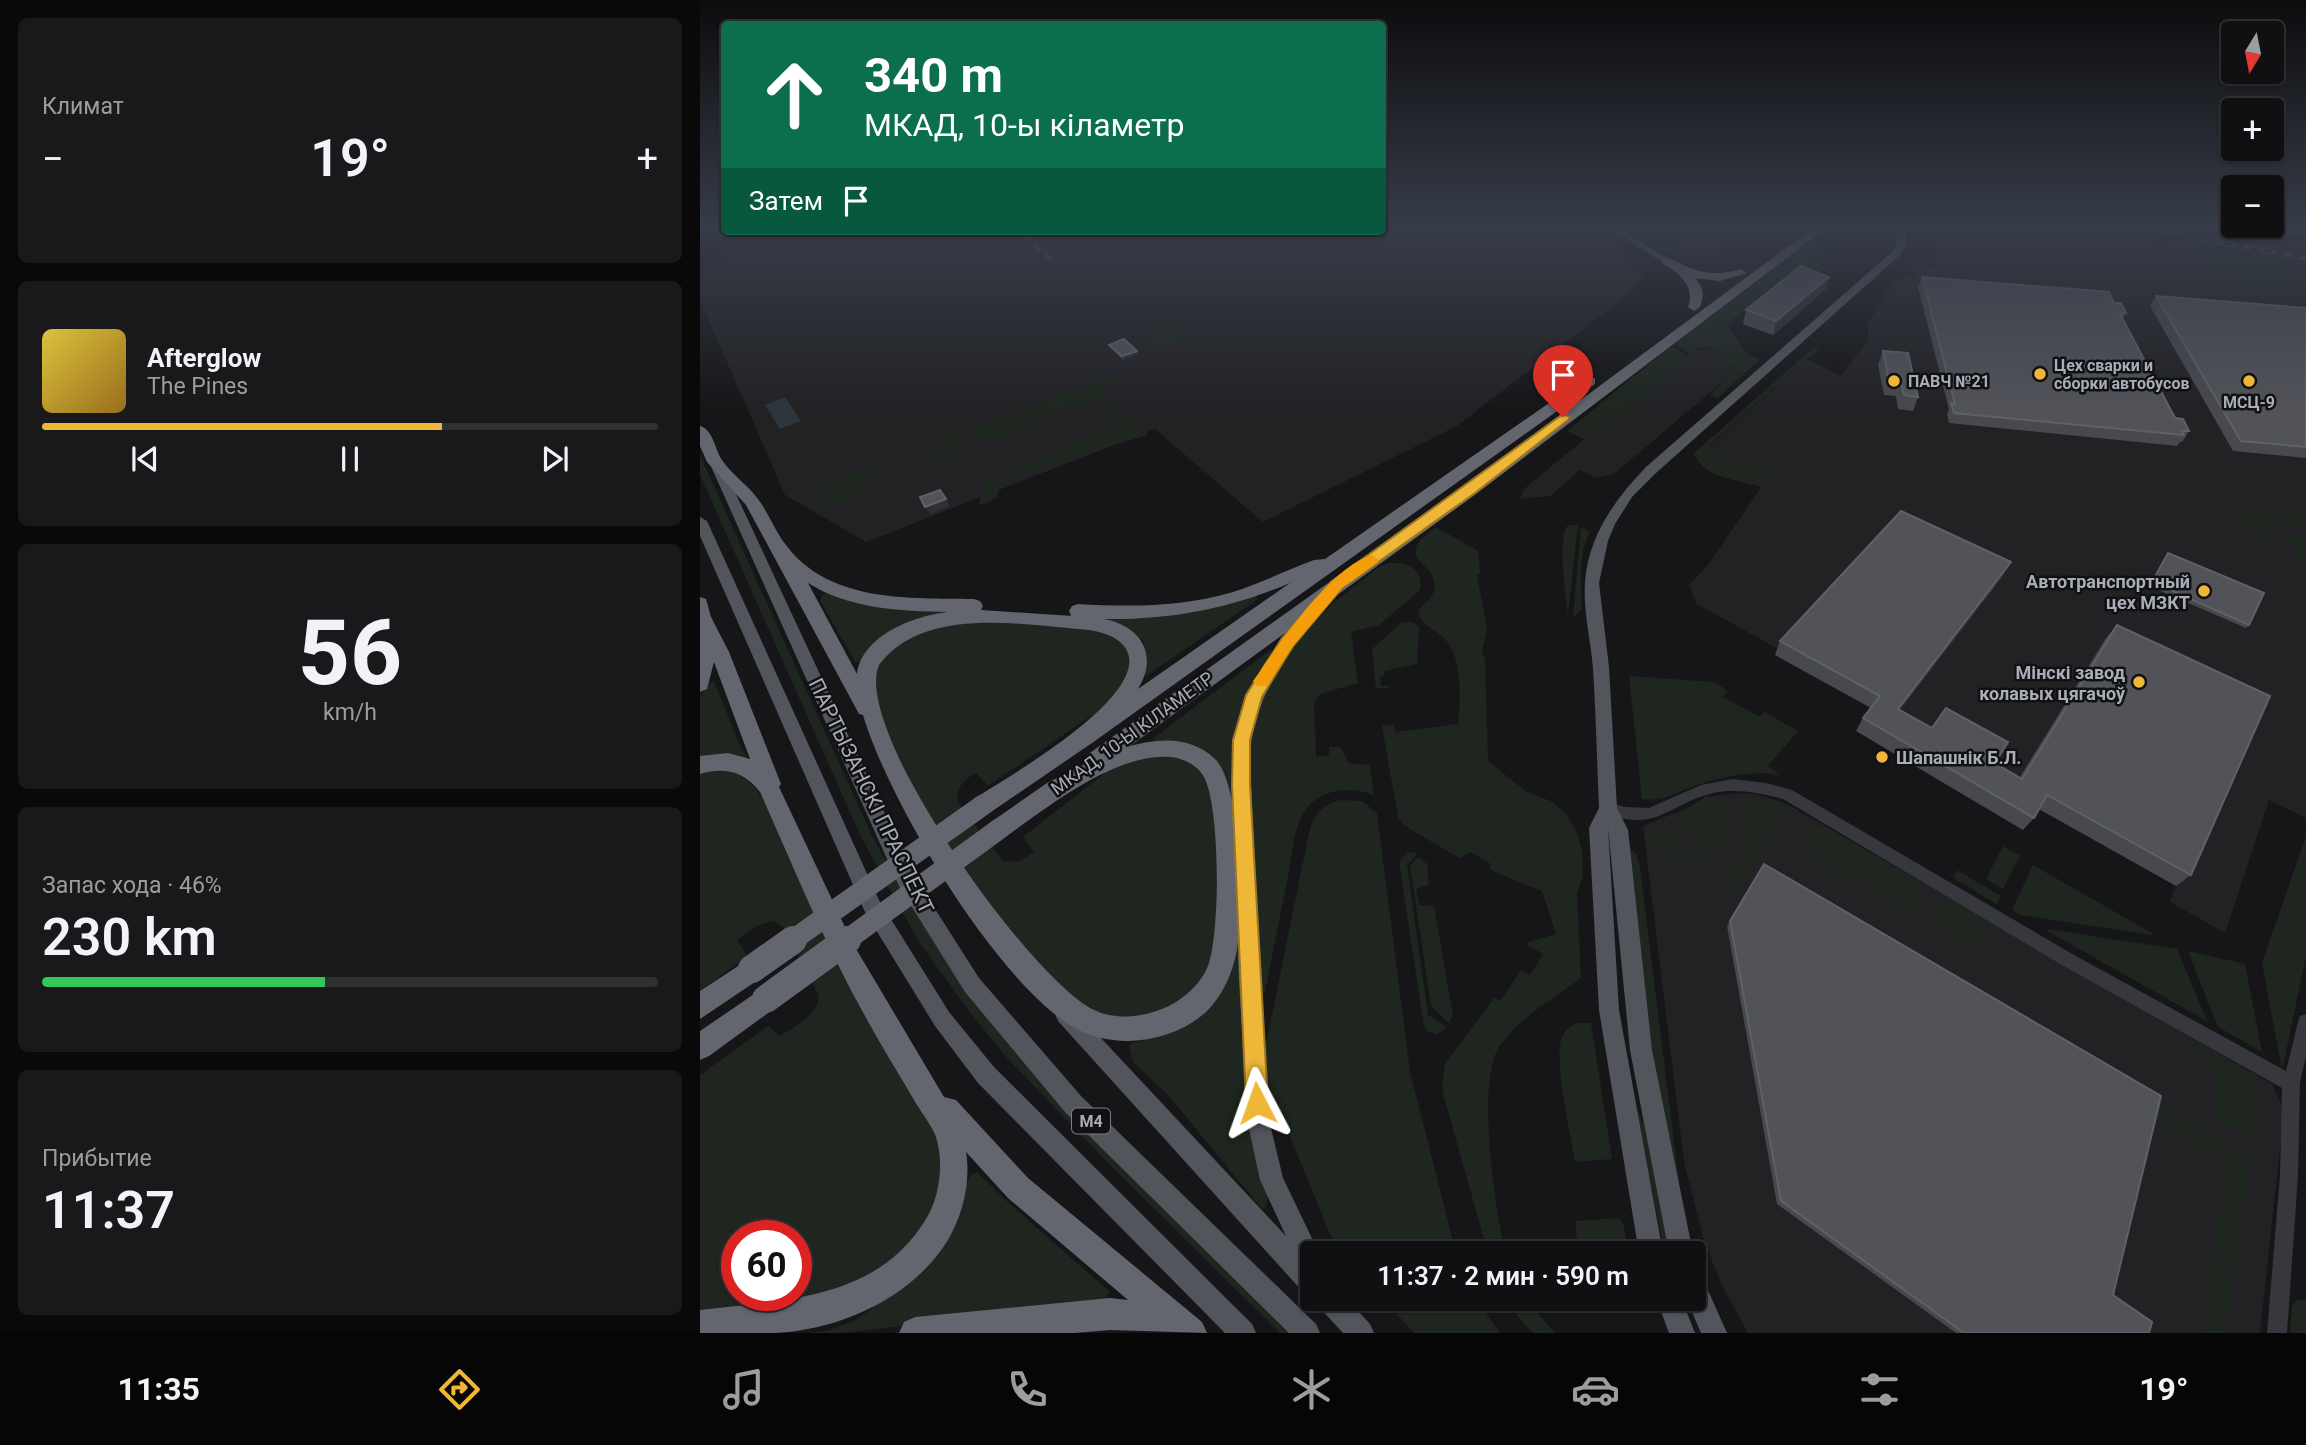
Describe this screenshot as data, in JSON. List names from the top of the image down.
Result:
{
  "streets": {
    "highway": ["МКАД, 10-Ы КІЛАМЕТР", "ПАРТЫЗАНСКІ ПРАСПЕКТ", "М4"]
  },
  "places": [
    "Цех сварки и сборки автобусов",
    "ПАВЧ №21",
    "МСЦ-9",
    "Автотранспортный цех МЗКТ",
    "Мінскі завод колавых цягачоў",
    "Шапашнік Б.Л."
  ],
  "north": "bottom",
  "page": {
    "tile": [
      "Климат",
      ["56", "km/h"],
      ["Запас хода · 46%", "230 km"],
      ["Прибытие", "11:37"]
    ],
    "map_buttons": ["+", "−"],
    "turn": ["340 m", "МКАД, 10-ы кіламетр"],
    "heat": ["−", "19°", "+"],
    "then": "Затем",
    "song": ["Afterglow", "The Pines"],
    "limit": "60",
    "trip": "11:37 · 2 мин · 590 m",
    "tabs": ["11:35", "19°"]
  }
}
